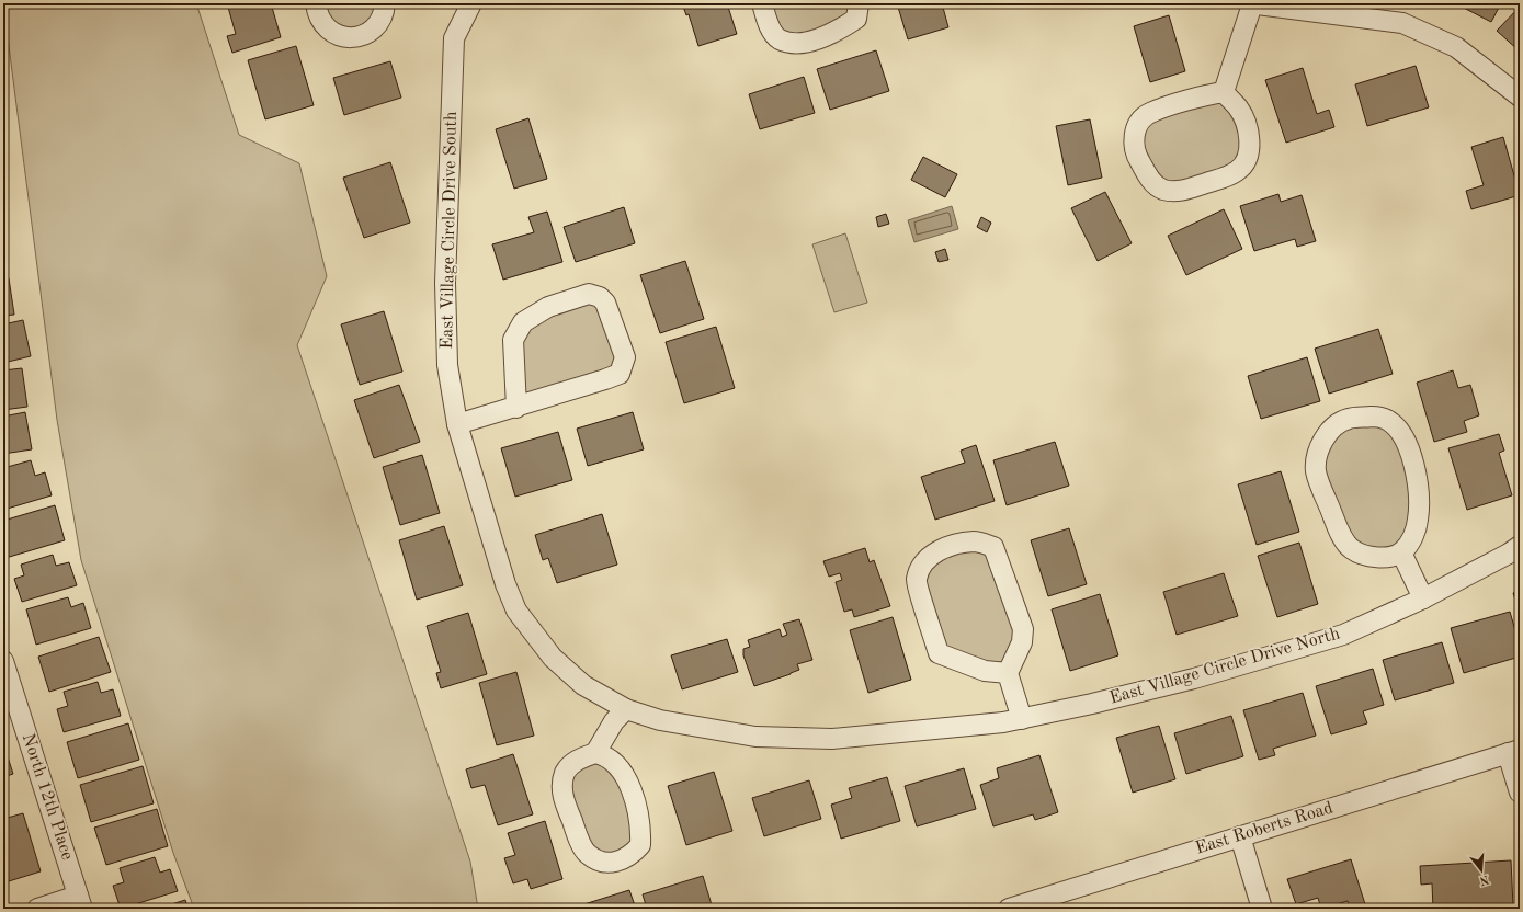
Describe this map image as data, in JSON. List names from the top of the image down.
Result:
{
  "streets": {
    "street": [
      "East Village Circle Drive South",
      "East Village Circle Drive North",
      "North 12th Place",
      "East Roberts Road"
    ]
  },
  "crossings": [
    ["East Village Circle Drive South", "East Village Circle Drive North"]
  ],
  "north": "bottom"
}
